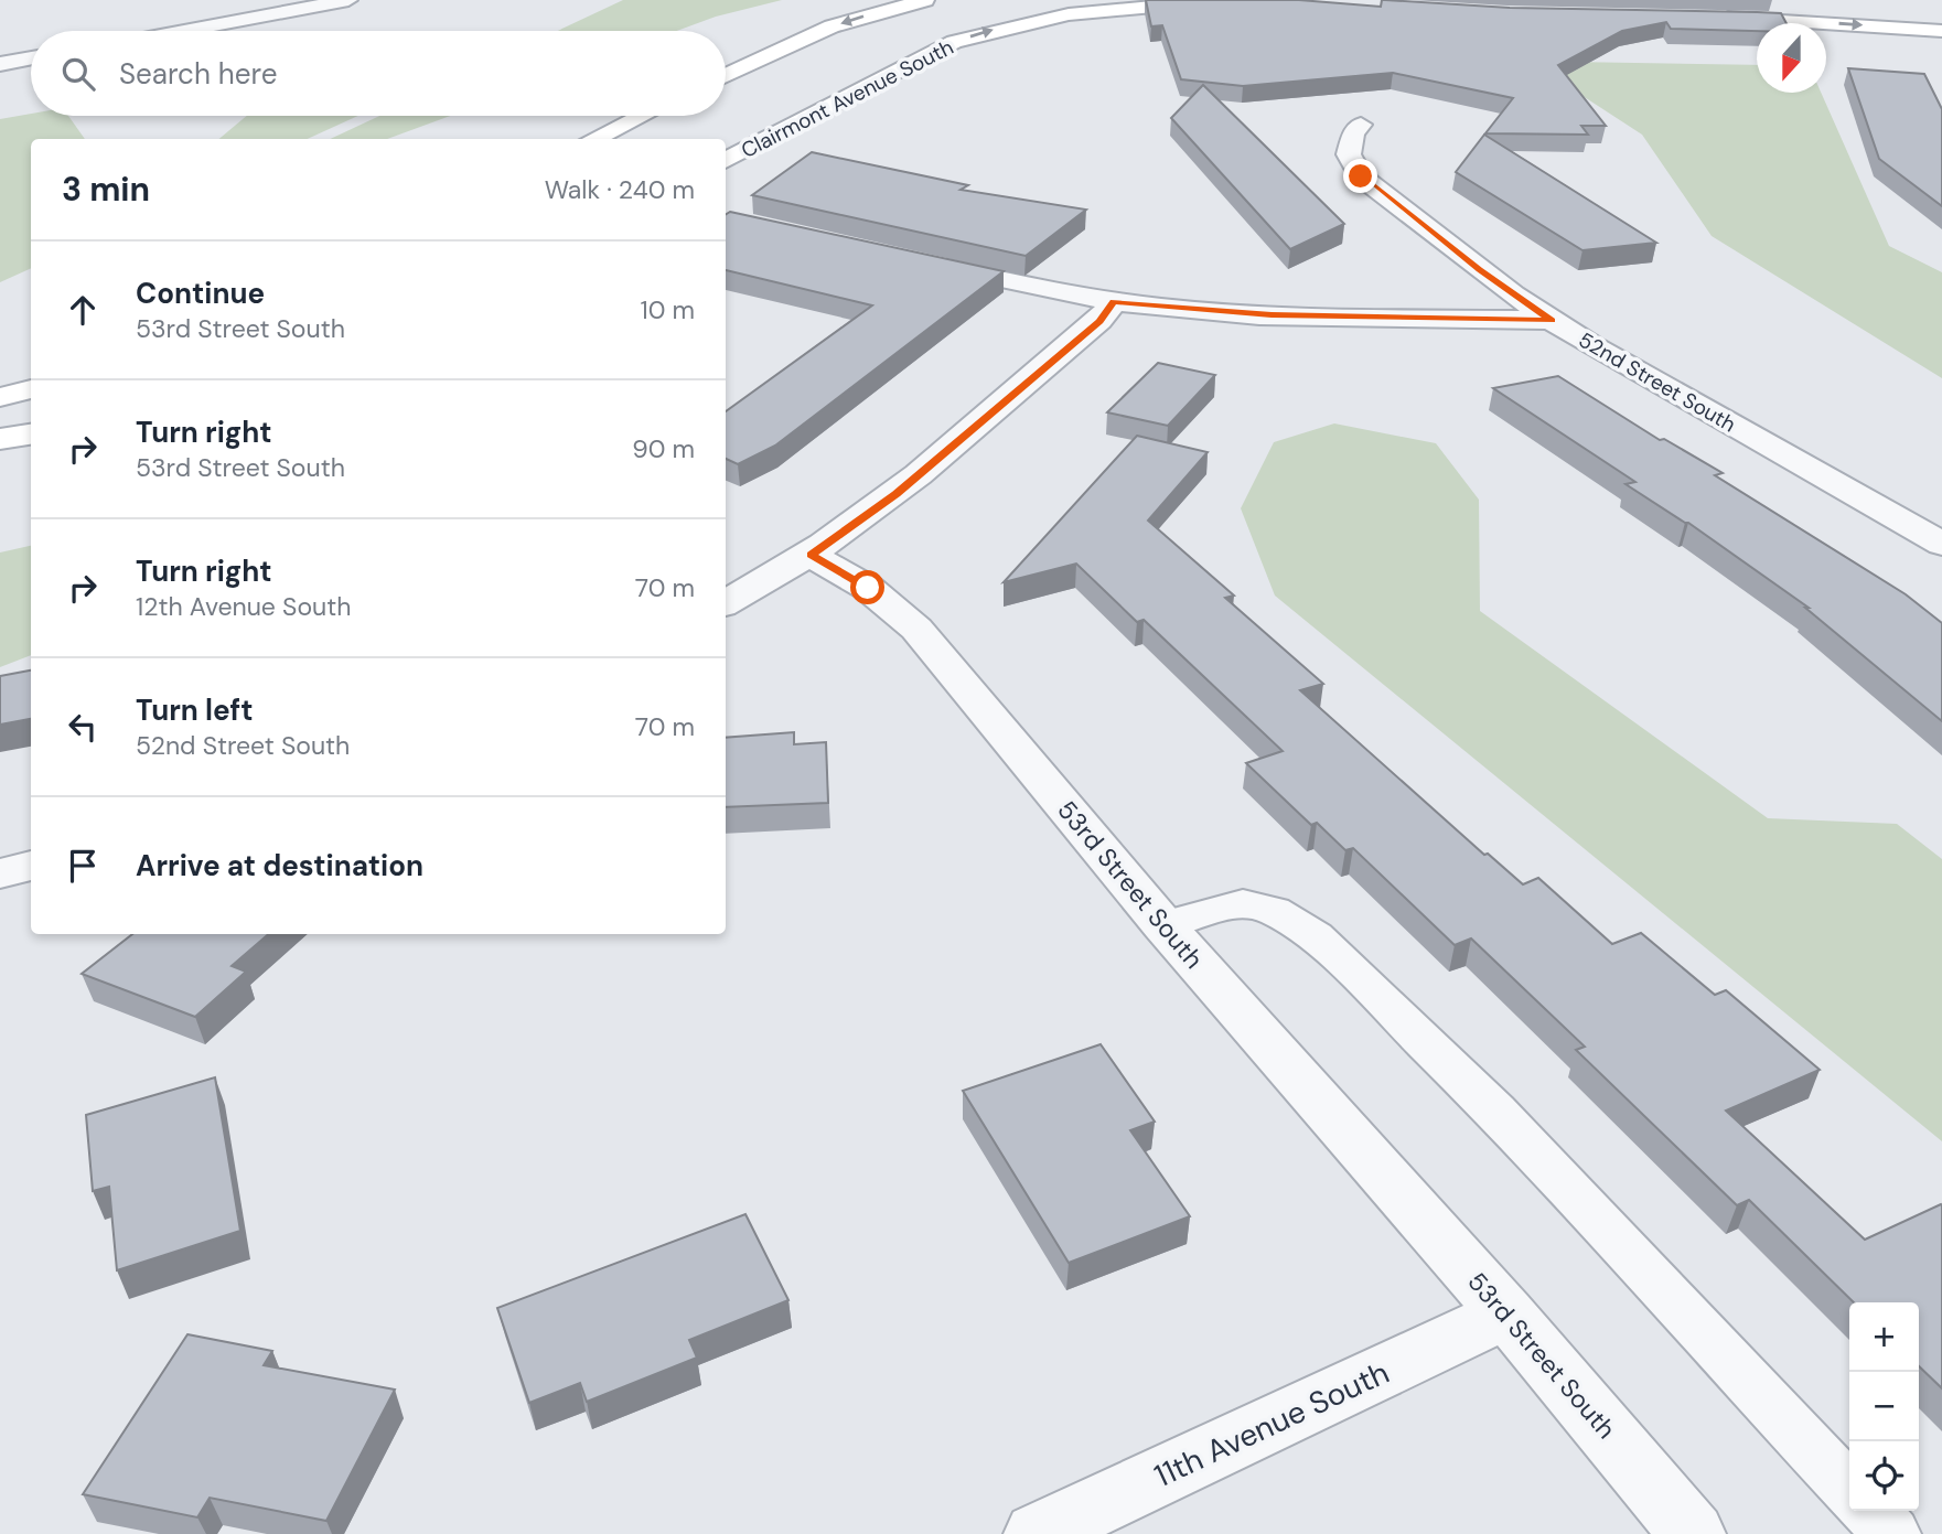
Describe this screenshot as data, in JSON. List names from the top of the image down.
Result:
{
  "streets": {
    "street": [
      "Clairmont Avenue South",
      "52nd Street South",
      "53rd Street South",
      "11th Avenue South"
    ]
  },
  "crossings": [
    ["53rd Street South", "11th Avenue South"]
  ],
  "north": "bottom",
  "page": {
    "search": "Search here",
    "heading": ["3 min", "Walk · 240 m"],
    "list": [
      ["Continue", "53rd Street South", "10 m"],
      ["Turn right", "53rd Street South", "90 m"],
      ["Turn right", "12th Avenue South", "70 m"],
      ["Turn left", "52nd Street South", "70 m"],
      "Arrive at destination"
    ],
    "map_buttons": ["+", "−"]
  }
}
